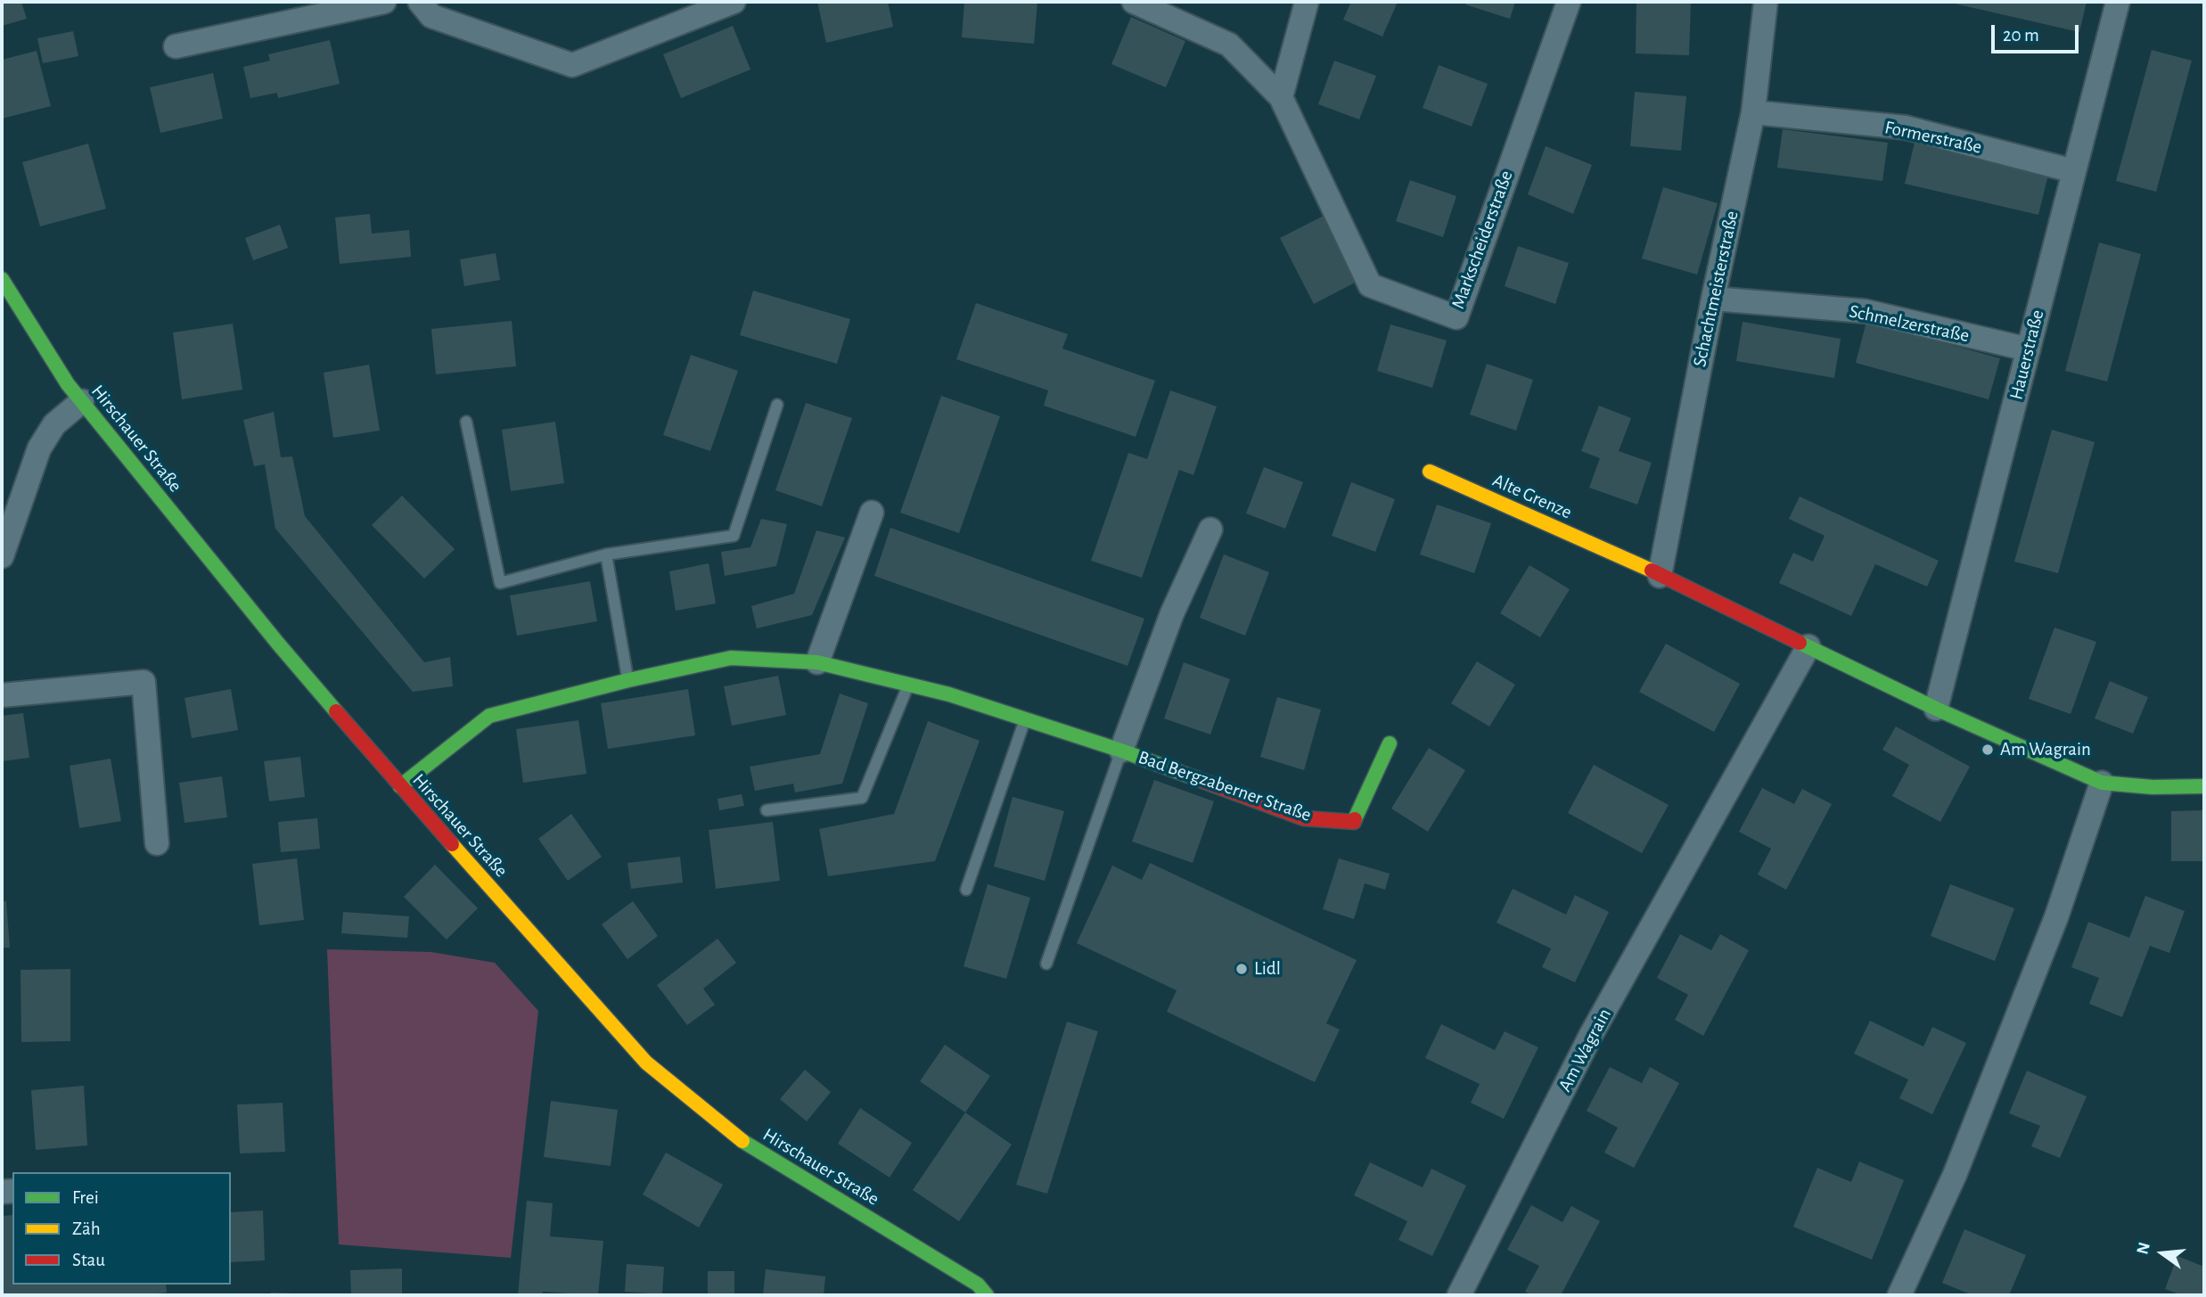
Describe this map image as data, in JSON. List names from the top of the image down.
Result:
{
  "streets": {
    "street": [
      "Formerstraße",
      "Markscheiderstraße",
      "Schachtmeisterstraße",
      "Schmelzerstraße",
      "Hauerstraße",
      "Hirschauer Straße",
      "Alte Grenze",
      "Bad Bergzaberner Straße",
      "Am Wagrain"
    ]
  },
  "crossings": [
    ["Formerstraße", "Schachtmeisterstraße"],
    ["Formerstraße", "Hauerstraße"],
    ["Schachtmeisterstraße", "Schmelzerstraße"],
    ["Schachtmeisterstraße", "Alte Grenze"],
    ["Schmelzerstraße", "Hauerstraße"],
    ["Hirschauer Straße", "Bad Bergzaberner Straße"]
  ],
  "places": ["Am Wagrain", "Lidl"],
  "legend": ["Frei", "Zäh", "Stau"],
  "scale_bar": "20 m",
  "north": "left"
}
